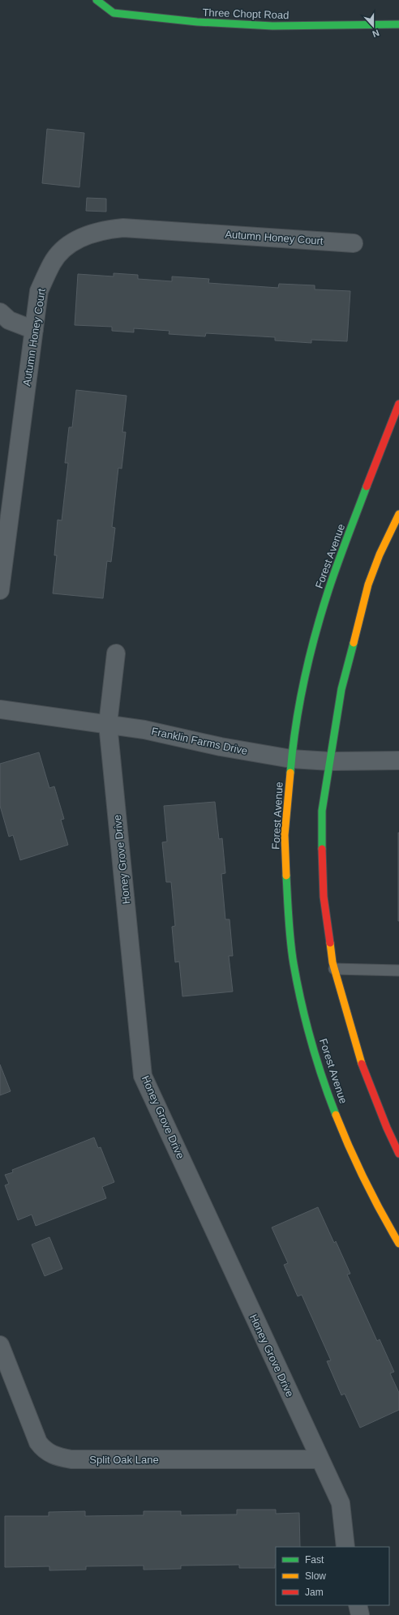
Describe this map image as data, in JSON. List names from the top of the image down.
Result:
{
  "streets": {
    "main road": ["Three Chopt Road", "Forest Avenue"],
    "street": [
      "Autumn Honey Court",
      "Franklin Farms Drive",
      "Honey Grove Drive",
      "Split Oak Lane"
    ]
  },
  "crossings": [
    ["Forest Avenue", "Franklin Farms Drive"],
    ["Franklin Farms Drive", "Honey Grove Drive"],
    ["Honey Grove Drive", "Split Oak Lane"]
  ],
  "legend": ["Fast", "Slow", "Jam"],
  "north": "bottom"
}
